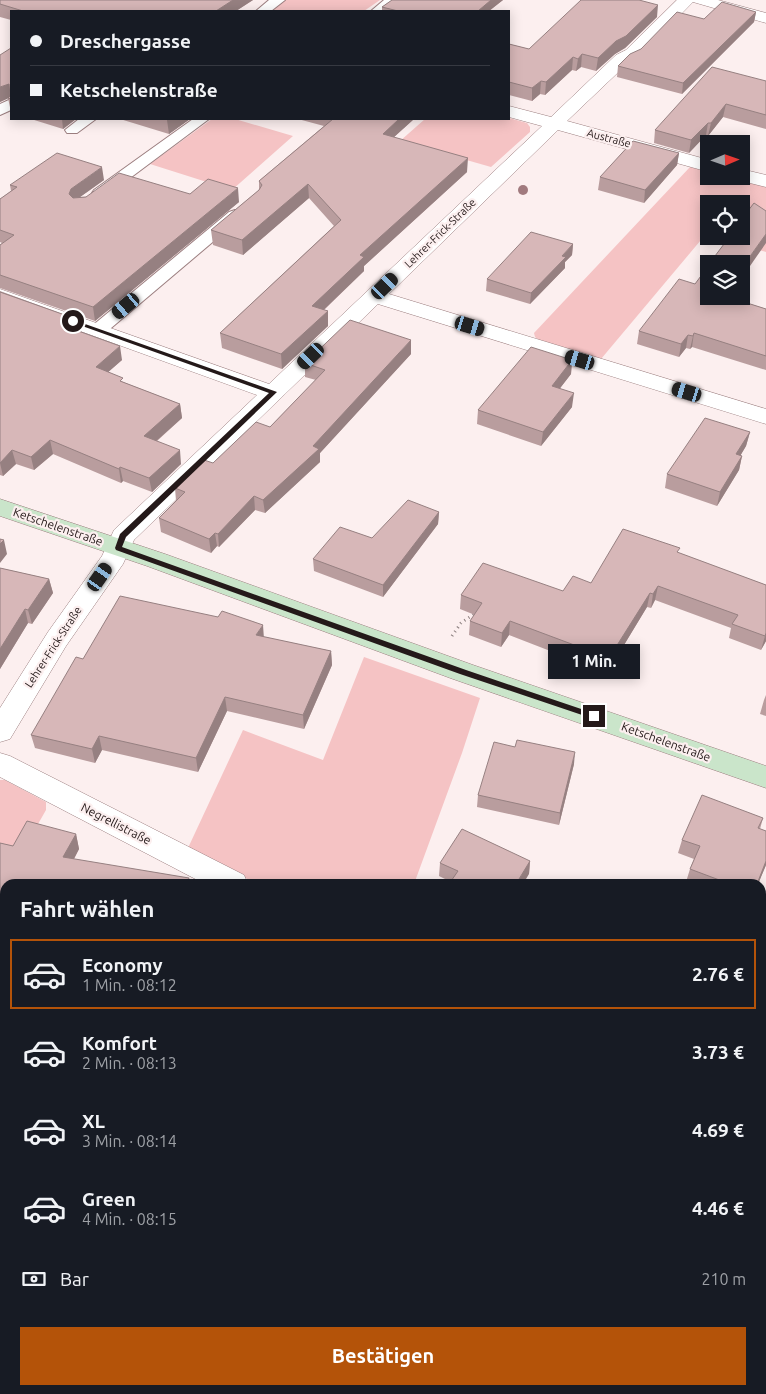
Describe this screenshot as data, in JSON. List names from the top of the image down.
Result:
{
  "streets": {
    "main road": ["Ketschelenstraße"],
    "street": ["Austraße", "Lehrer-Frick-Straße", "Negrellistraße"]
  },
  "crossings": [
    ["Austraße", "Lehrer-Frick-Straße"],
    ["Lehrer-Frick-Straße", "Ketschelenstraße"]
  ],
  "north": "right",
  "page": {
    "banner": ["Dreschergasse", "Ketschelenstraße"],
    "bubble": "1 Min.",
    "heading": "Fahrt wählen",
    "list": [
      {
        "name": "Economy",
        "note": "1 Min. · 08:12",
        "value": "2.76 €"
      },
      {
        "name": "Komfort",
        "note": "2 Min. · 08:13",
        "value": "3.73 €"
      },
      {
        "name": "XL",
        "note": "3 Min. · 08:14",
        "value": "4.69 €"
      },
      {
        "name": "Green",
        "note": "4 Min. · 08:15",
        "value": "4.46 €"
      }
    ],
    "pay": ["Bar", "210 m"],
    "buttons": "Bestätigen"
  }
}
